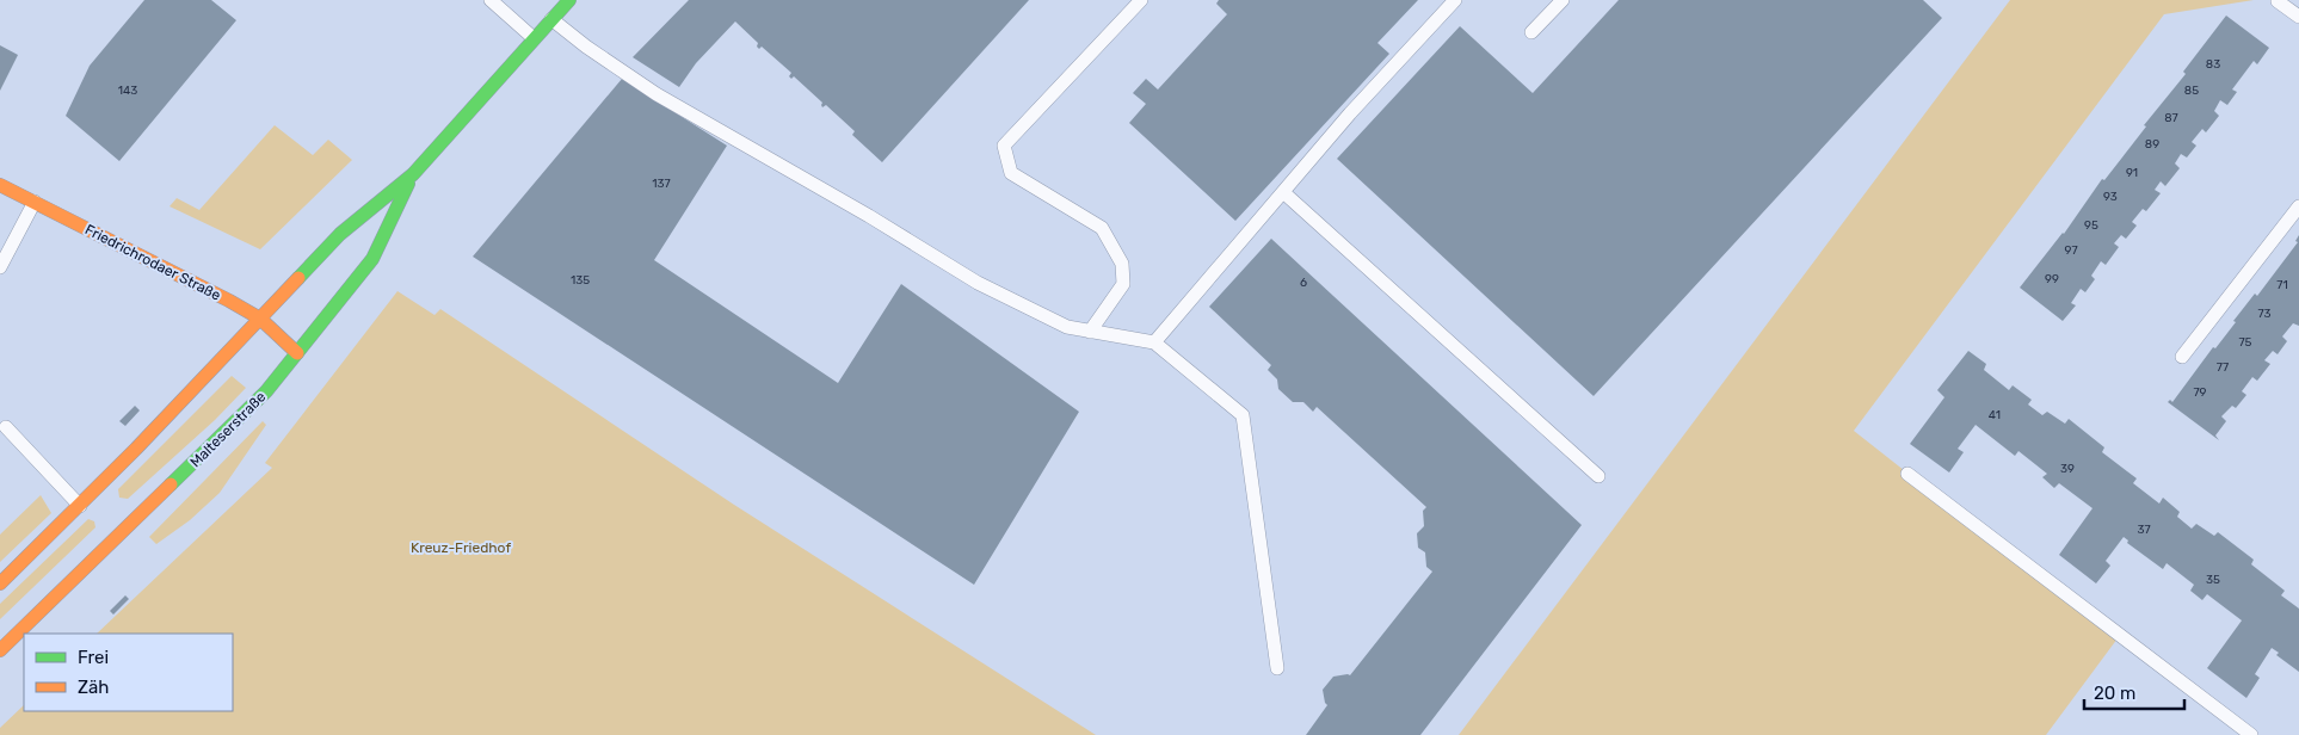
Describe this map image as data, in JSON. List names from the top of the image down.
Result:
{
  "streets": {
    "main road": ["Friedrichrodaer Straße", "Malteserstraße"]
  },
  "crossings": [
    ["Friedrichrodaer Straße", "Malteserstraße"]
  ],
  "parks": ["Kreuz-Friedhof"],
  "house_numbers": [
    "83",
    "143",
    "85",
    "87",
    "89",
    "91",
    "137",
    "93",
    "95",
    "97",
    "99",
    "135",
    "6",
    "71",
    "73",
    "75",
    "77",
    "79",
    "41",
    "39",
    "37",
    "35"
  ],
  "legend": ["Frei", "Zäh"],
  "scale_bar": "20 m"
}
